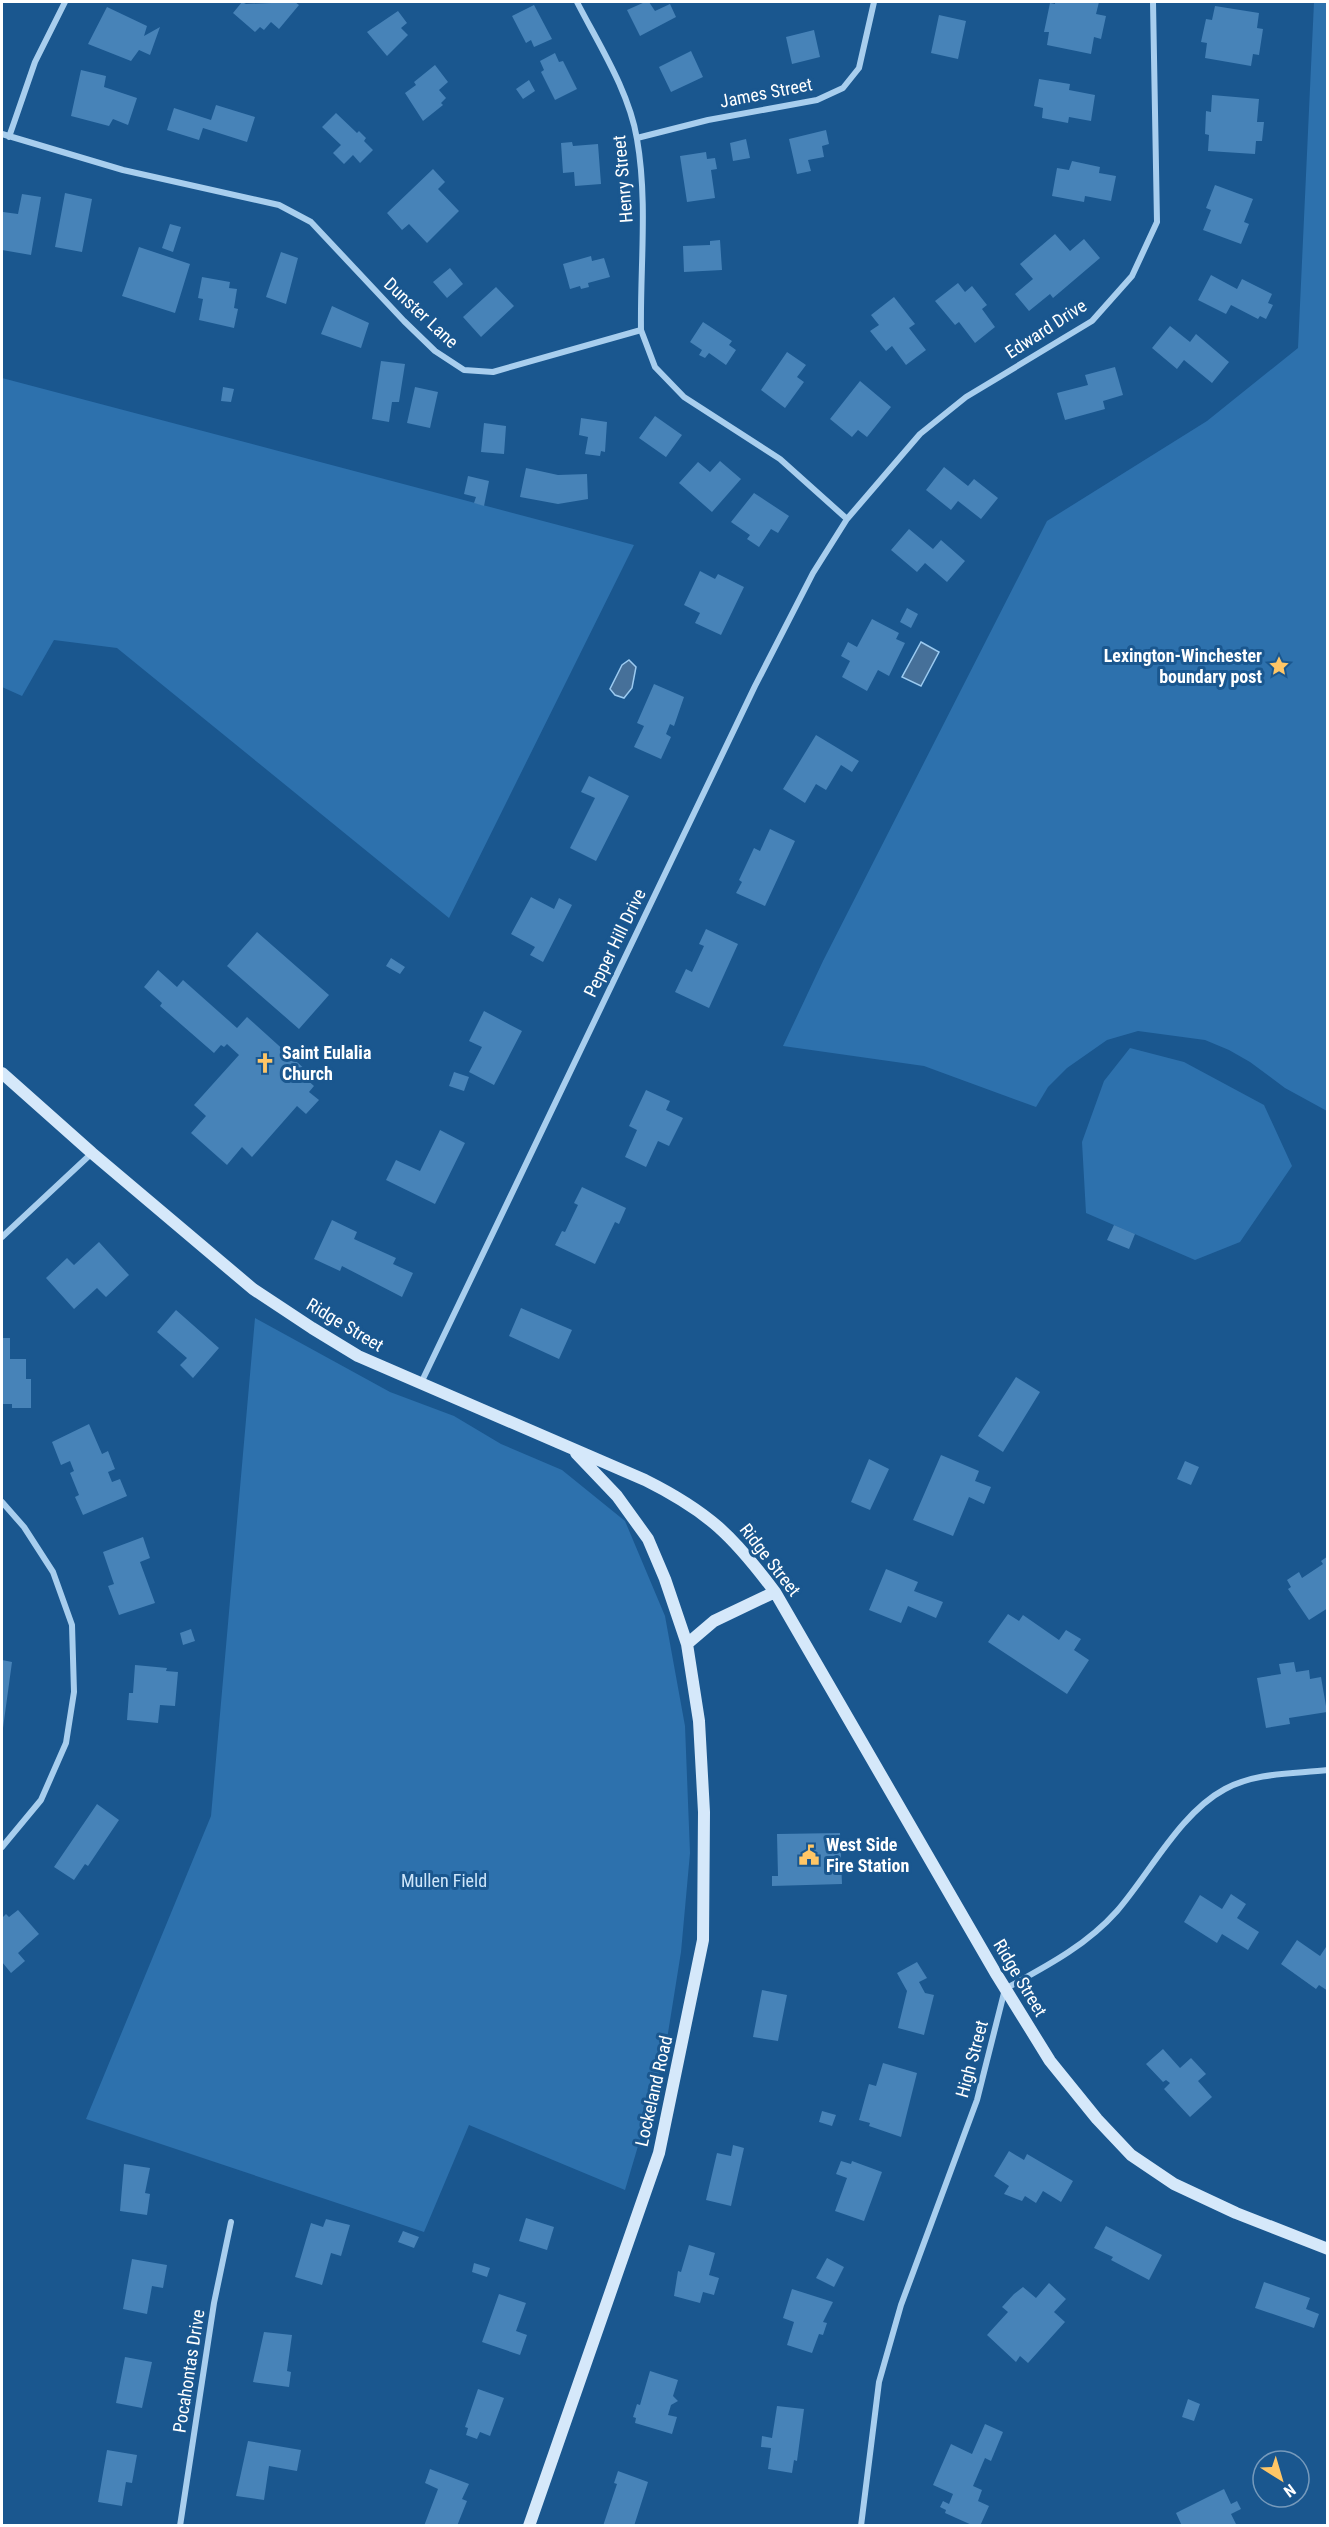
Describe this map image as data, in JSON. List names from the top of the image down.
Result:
{
  "streets": {
    "main road": ["Ridge Street", "Lockeland Road"],
    "street": [
      "James Street",
      "Henry Street",
      "Dunster Lane",
      "Edward Drive",
      "Pepper Hill Drive",
      "High Street",
      "Pocahontas Drive"
    ]
  },
  "crossings": [
    ["James Street", "Henry Street"],
    ["Henry Street", "Dunster Lane"],
    ["Edward Drive", "Pepper Hill Drive"],
    ["Pepper Hill Drive", "Ridge Street"],
    ["Ridge Street", "High Street"],
    ["Ridge Street", "Lockeland Road"]
  ],
  "parks": ["Mullen Field"],
  "places": {
    "place": ["Lexington-Winchester boundary post"],
    "church": ["Saint Eulalia Church"],
    "public building": ["West Side Fire Station"]
  },
  "north": "bottom right"
}
